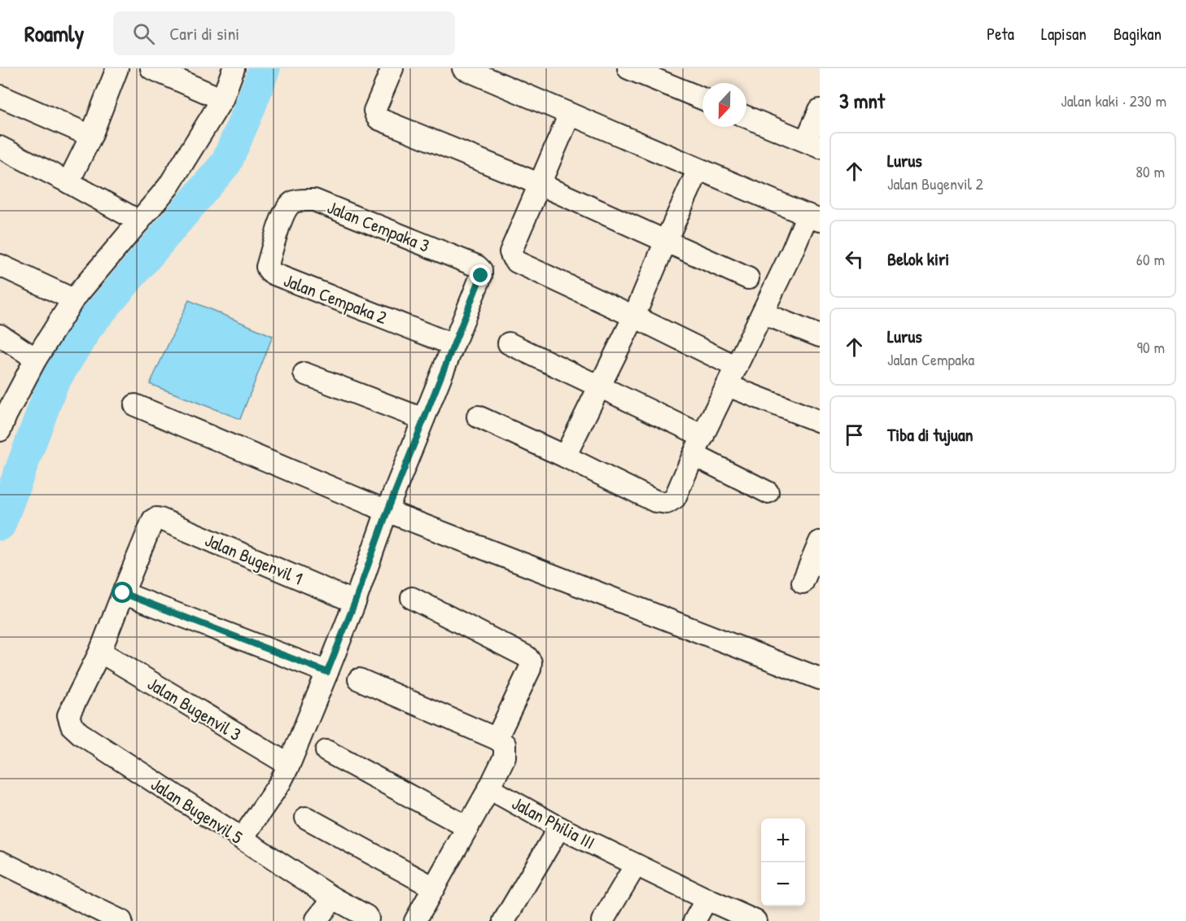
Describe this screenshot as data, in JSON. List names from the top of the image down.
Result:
{
  "streets": {
    "street": [
      "Jalan Cempaka 3",
      "Jalan Cempaka 2",
      "Jalan Bugenvil 1",
      "Jalan Bugenvil 3",
      "Jalan Bugenvil 5",
      "Jalan Philia III"
    ]
  },
  "crossings": [
    ["Jalan Cempaka 3", "Jalan Cempaka 2"],
    ["Jalan Bugenvil 3", "Jalan Bugenvil 5"]
  ],
  "north": "bottom",
  "page": {
    "header": "Roamly",
    "search": "Cari di sini",
    "nav": ["Peta", "Lapisan", "Bagikan"],
    "heading": ["3 mnt", "Jalan kaki · 230 m"],
    "list": [
      ["Lurus", "Jalan Bugenvil 2", "80 m"],
      ["Belok kiri", "60 m"],
      ["Lurus", "Jalan Cempaka", "90 m"],
      "Tiba di tujuan"
    ],
    "map_buttons": ["+", "−"]
  }
}
